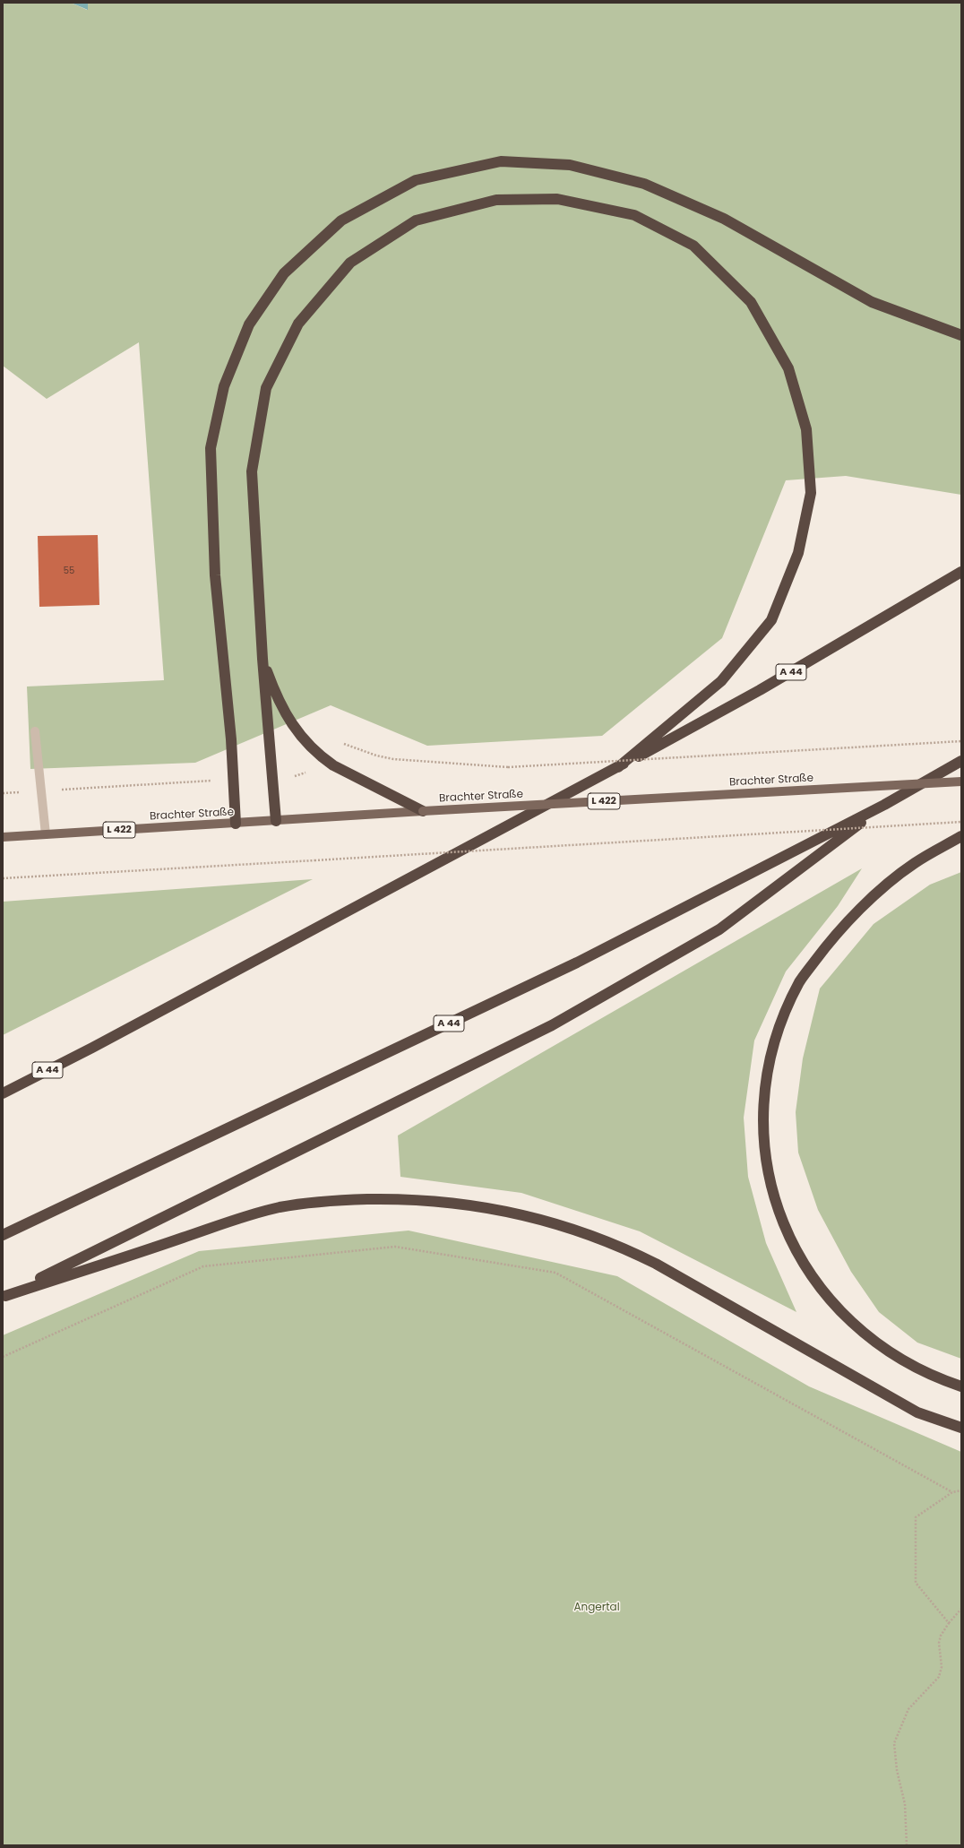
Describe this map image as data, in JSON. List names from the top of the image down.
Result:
{
  "streets": {
    "highway": ["A 44"],
    "main road": ["Brachter Straße", "L 422"]
  },
  "parks": ["Angertal"],
  "house_numbers": ["55"]
}
